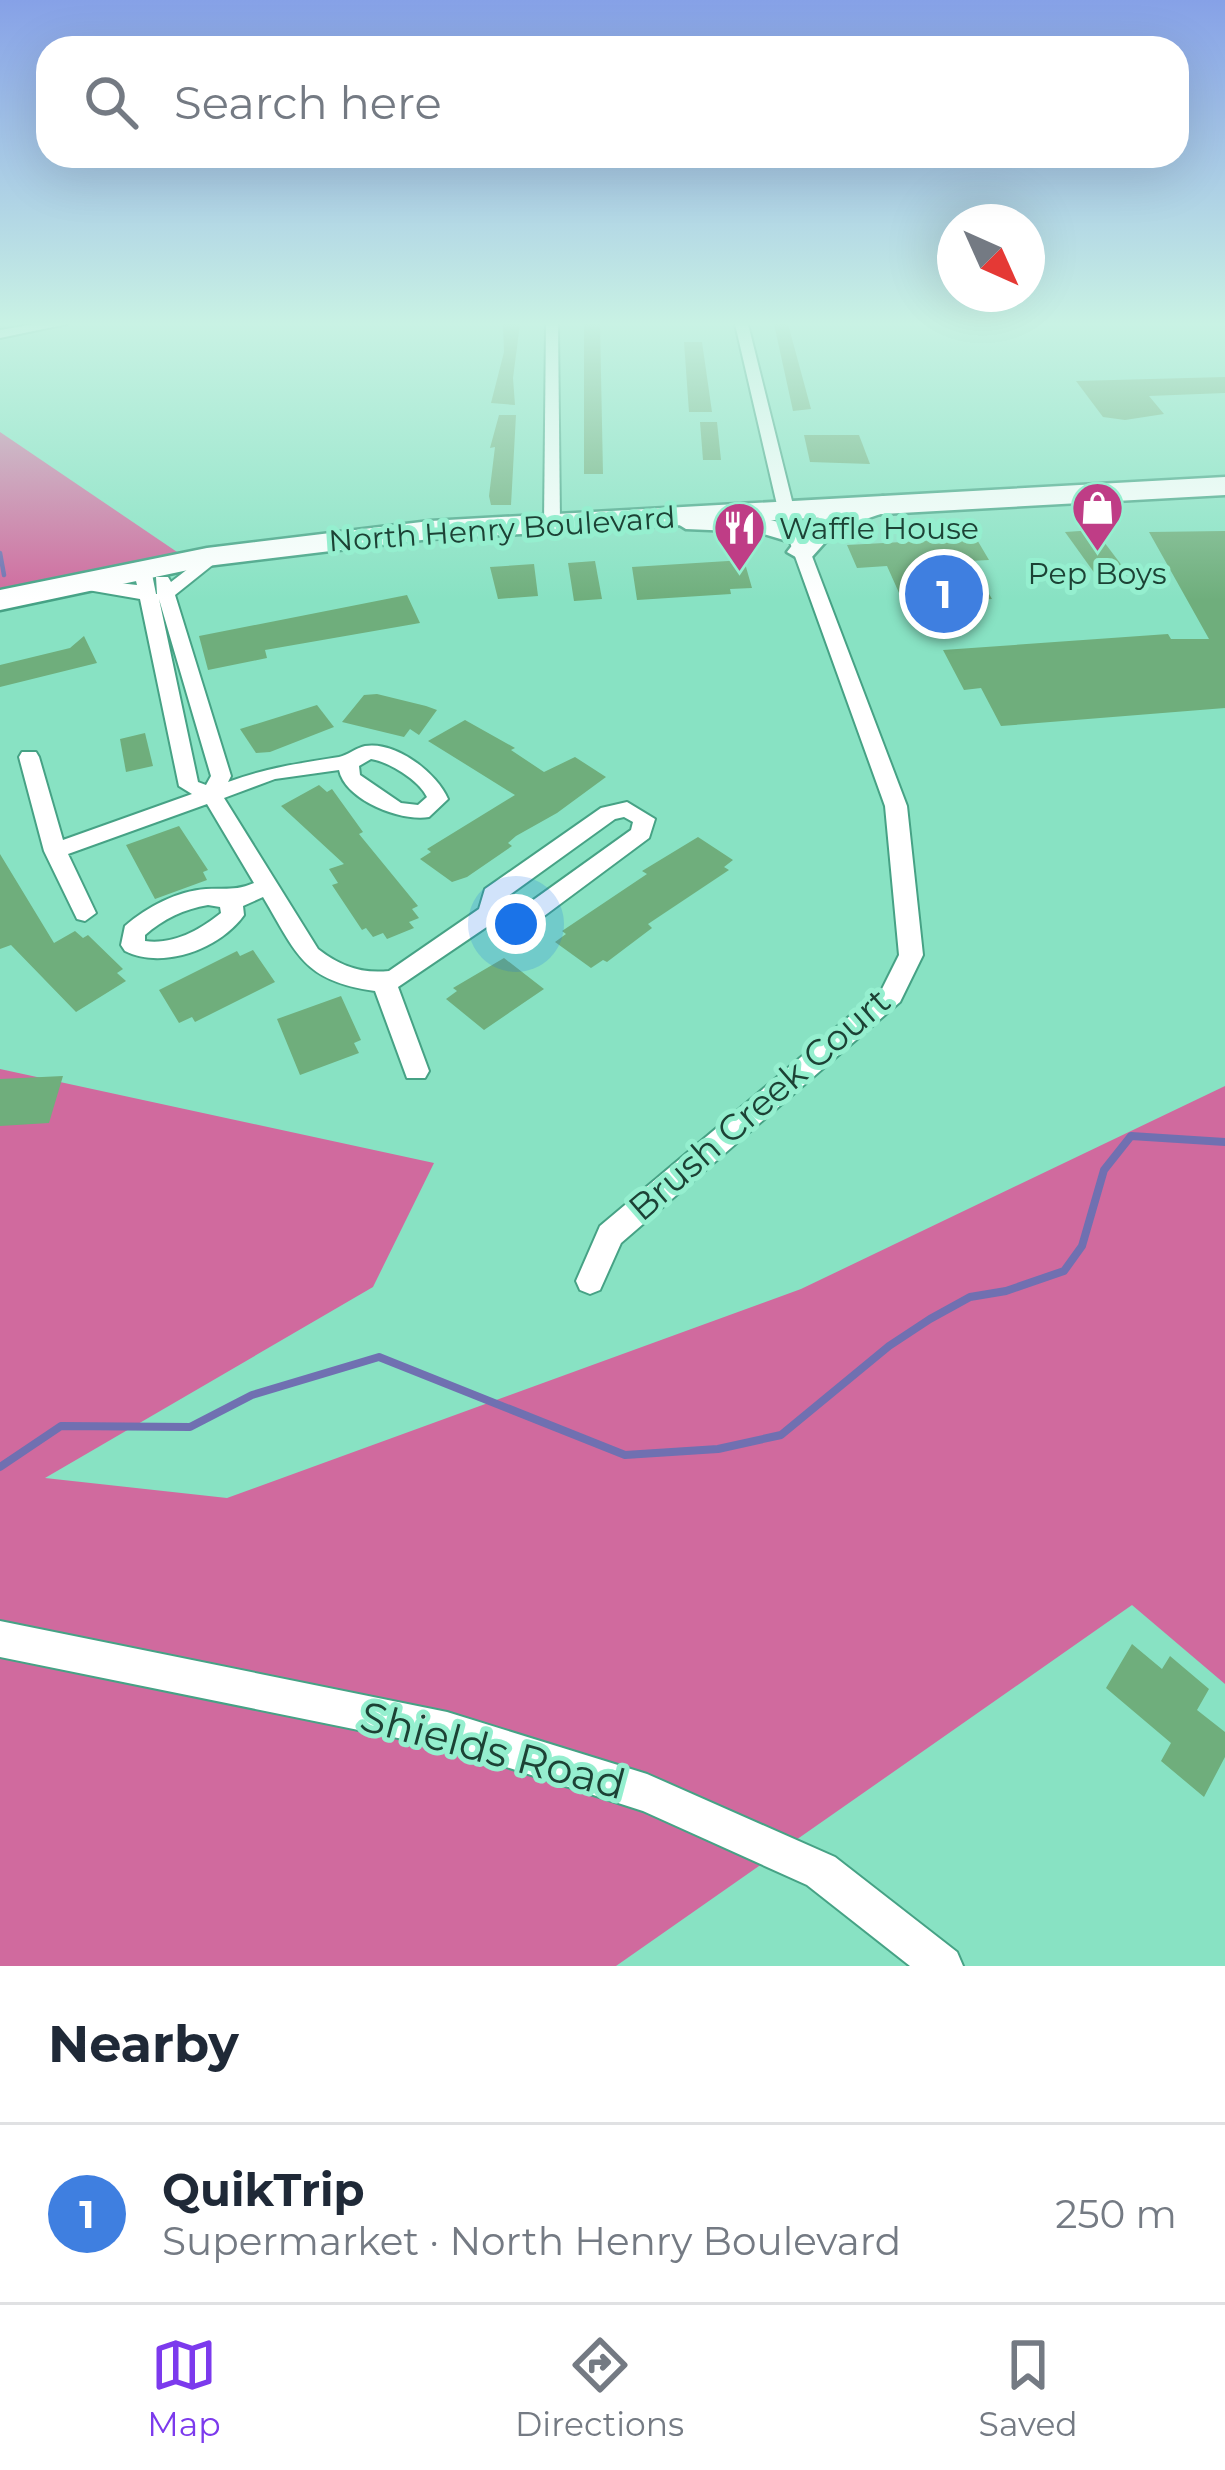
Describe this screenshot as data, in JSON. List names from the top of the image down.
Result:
{
  "streets": {
    "highway": ["North Henry Boulevard"],
    "street": ["Brush Creek Court", "Shields Road"]
  },
  "crossings": [
    ["North Henry Boulevard", "Brush Creek Court"]
  ],
  "places": {
    "shop": ["Pep Boys"],
    "restaurant": ["Waffle House"]
  },
  "north": "bottom right",
  "page": {
    "search": "Search here",
    "pins": "1",
    "heading": "Nearby",
    "list": [
      {
        "mark": "1",
        "name": "QuikTrip",
        "note": "Supermarket · North Henry Boulevard",
        "value": "250 m"
      }
    ],
    "nav": ["Map", "Directions", "Saved"]
  }
}
